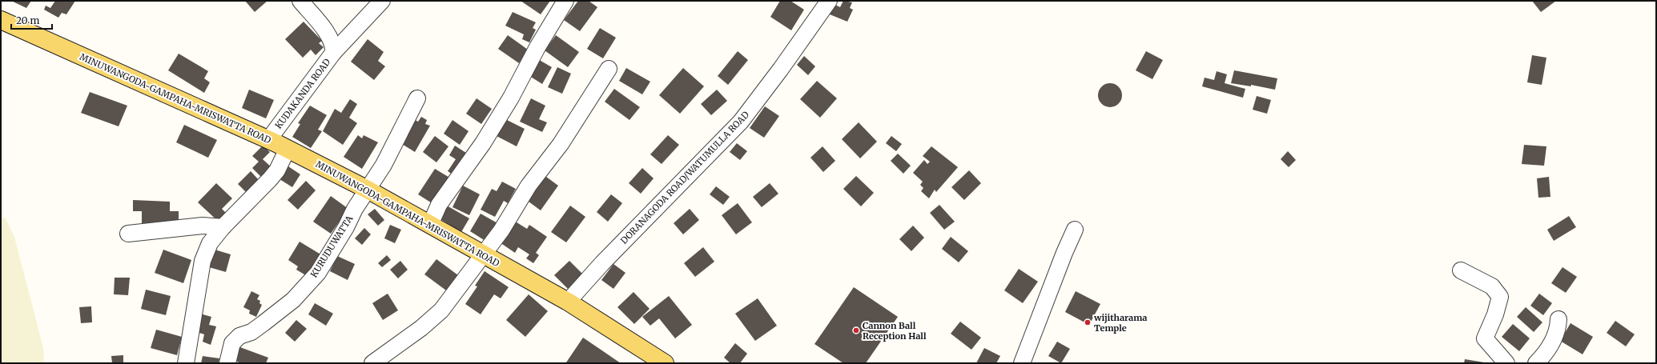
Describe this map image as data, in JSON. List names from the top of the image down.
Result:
{
  "streets": {
    "main road": ["MINUWANGODA-GAMPAHA-MRISWATTA ROAD"],
    "street": ["KUDAKANDA ROAD", "DORANAGODA ROAD/WATUMULLA ROAD", "KURUDUWATTA"]
  },
  "crossings": [
    ["KUDAKANDA ROAD", "MINUWANGODA-GAMPAHA-MRISWATTA ROAD"],
    ["MINUWANGODA-GAMPAHA-MRISWATTA ROAD", "DORANAGODA ROAD/WATUMULLA ROAD"],
    ["MINUWANGODA-GAMPAHA-MRISWATTA ROAD", "KURUDUWATTA"]
  ],
  "places": ["wijitharama Temple", "Cannon Ball Reception Hall"],
  "scale_bar": "20 m"
}
